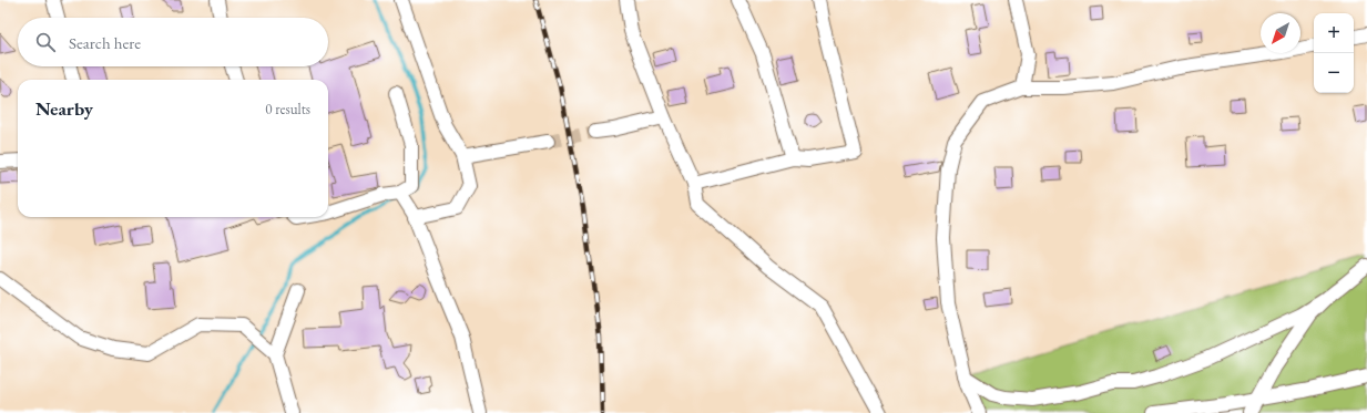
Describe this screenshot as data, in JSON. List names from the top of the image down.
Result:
{
  "north": "bottom left",
  "page": {
    "map_buttons": ["+", "−"],
    "search": "Search here",
    "heading": ["Nearby", "0 results"]
  }
}
